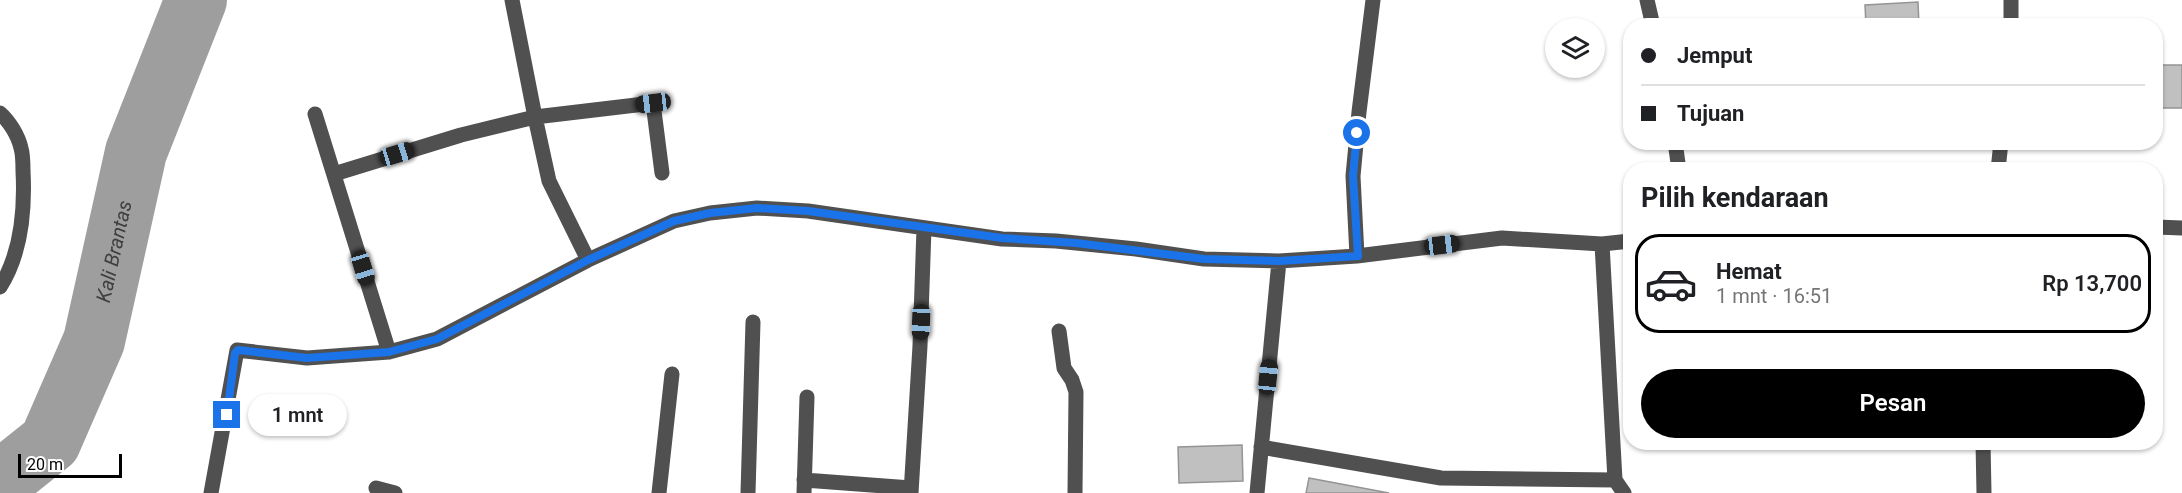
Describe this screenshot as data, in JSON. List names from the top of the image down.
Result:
{
  "water": ["Kali Brantas"],
  "scale_bar": "20 m",
  "page": {
    "banner": ["Jemput", "Tujuan"],
    "heading": "Pilih kendaraan",
    "list": [
      {
        "name": "Hemat",
        "note": "1 mnt · 16:51",
        "value": "Rp 13,700"
      }
    ],
    "buttons": "Pesan",
    "bubble": "1 mnt",
    "scale": "20 m"
  }
}
